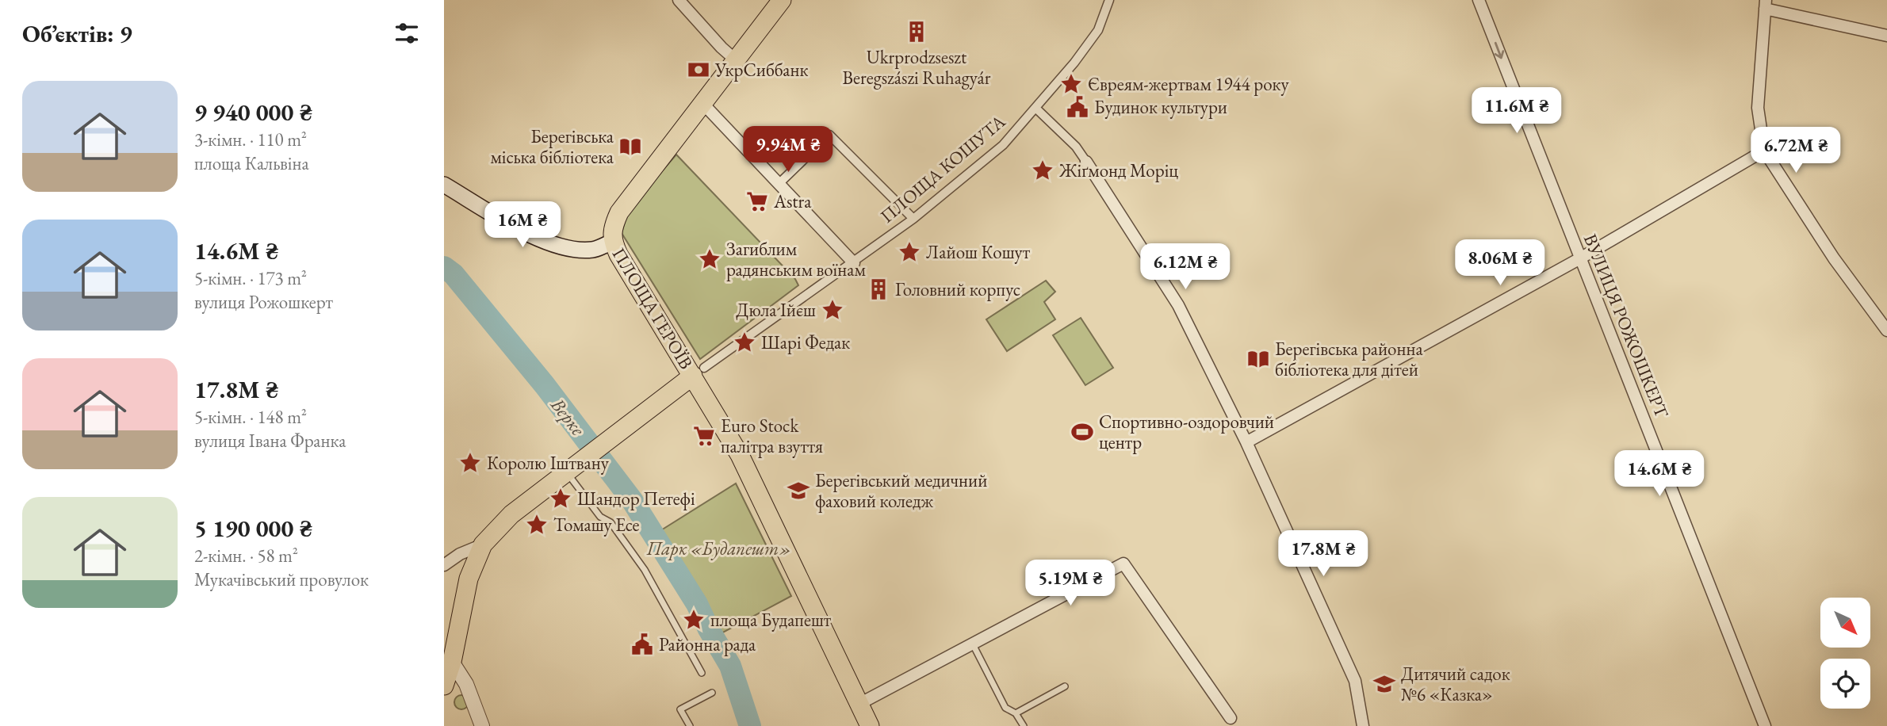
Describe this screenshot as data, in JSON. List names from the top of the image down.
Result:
{
  "streets": {
    "highway": ["ПЛОЩА ГЕРОЇВ"],
    "street": ["ПЛОЩА КОШУТА", "ВУЛИЦЯ РОЖОШКЕРТ"]
  },
  "crossings": [
    ["ПЛОЩА КОШУТА", "ПЛОЩА ГЕРОЇВ"]
  ],
  "one_way": ["ВУЛИЦЯ РОЖОШКЕРТ"],
  "water": ["Верке"],
  "parks": ["Парк «Будапешт»"],
  "places": {
    "building": ["Ukrprodzseszt Beregszászi Ruhagyár", "Головний корпус"],
    "bank": ["УкрСиббанк"],
    "place": [
      "Євреям-жертвам 1944 року",
      "Жіґмонд Моріц",
      "Лайош Кошут",
      "Загиблим радянським воїнам",
      "Дюла Ійєш",
      "Шарі Федак",
      "Королю Іштвану",
      "Шандор Петефі",
      "Томашу Есе",
      "площа Будапешт"
    ],
    "public building": ["Будинок культури", "Районна рада"],
    "library": ["Берегівська міська бібліотека", "Берегівська районна бібліотека для дітей"],
    "supermarket": ["Astra", "Euro Stock палітра взуття"],
    "sports": ["Спортивно-оздоровчий центр"],
    "school or university": ["Берегівський медичний фаховий коледж", "Дитячий садок №6 «Казка»"]
  },
  "north": "bottom right",
  "page": {
    "heading": "Об’єктів: 9",
    "list": [
      {
        "name": "9 940 000 ₴",
        "note": "3-кімн. · 110 m² · площа Кальвіна"
      },
      {
        "name": "14.6M ₴",
        "note": "5-кімн. · 173 m² · вулиця Рожошкерт"
      },
      {
        "name": "17.8M ₴",
        "note": "5-кімн. · 148 m² · вулиця Івана Франка"
      },
      {
        "name": "5 190 000 ₴",
        "note": "2-кімн. · 58 m² · Мукачівський провулок"
      }
    ],
    "price": [
      "11.6M ₴",
      "9.94M ₴",
      "6.72M ₴",
      "16M ₴",
      "8.06M ₴",
      "6.12M ₴",
      "14.6M ₴",
      "17.8M ₴",
      "5.19M ₴"
    ]
  }
}
